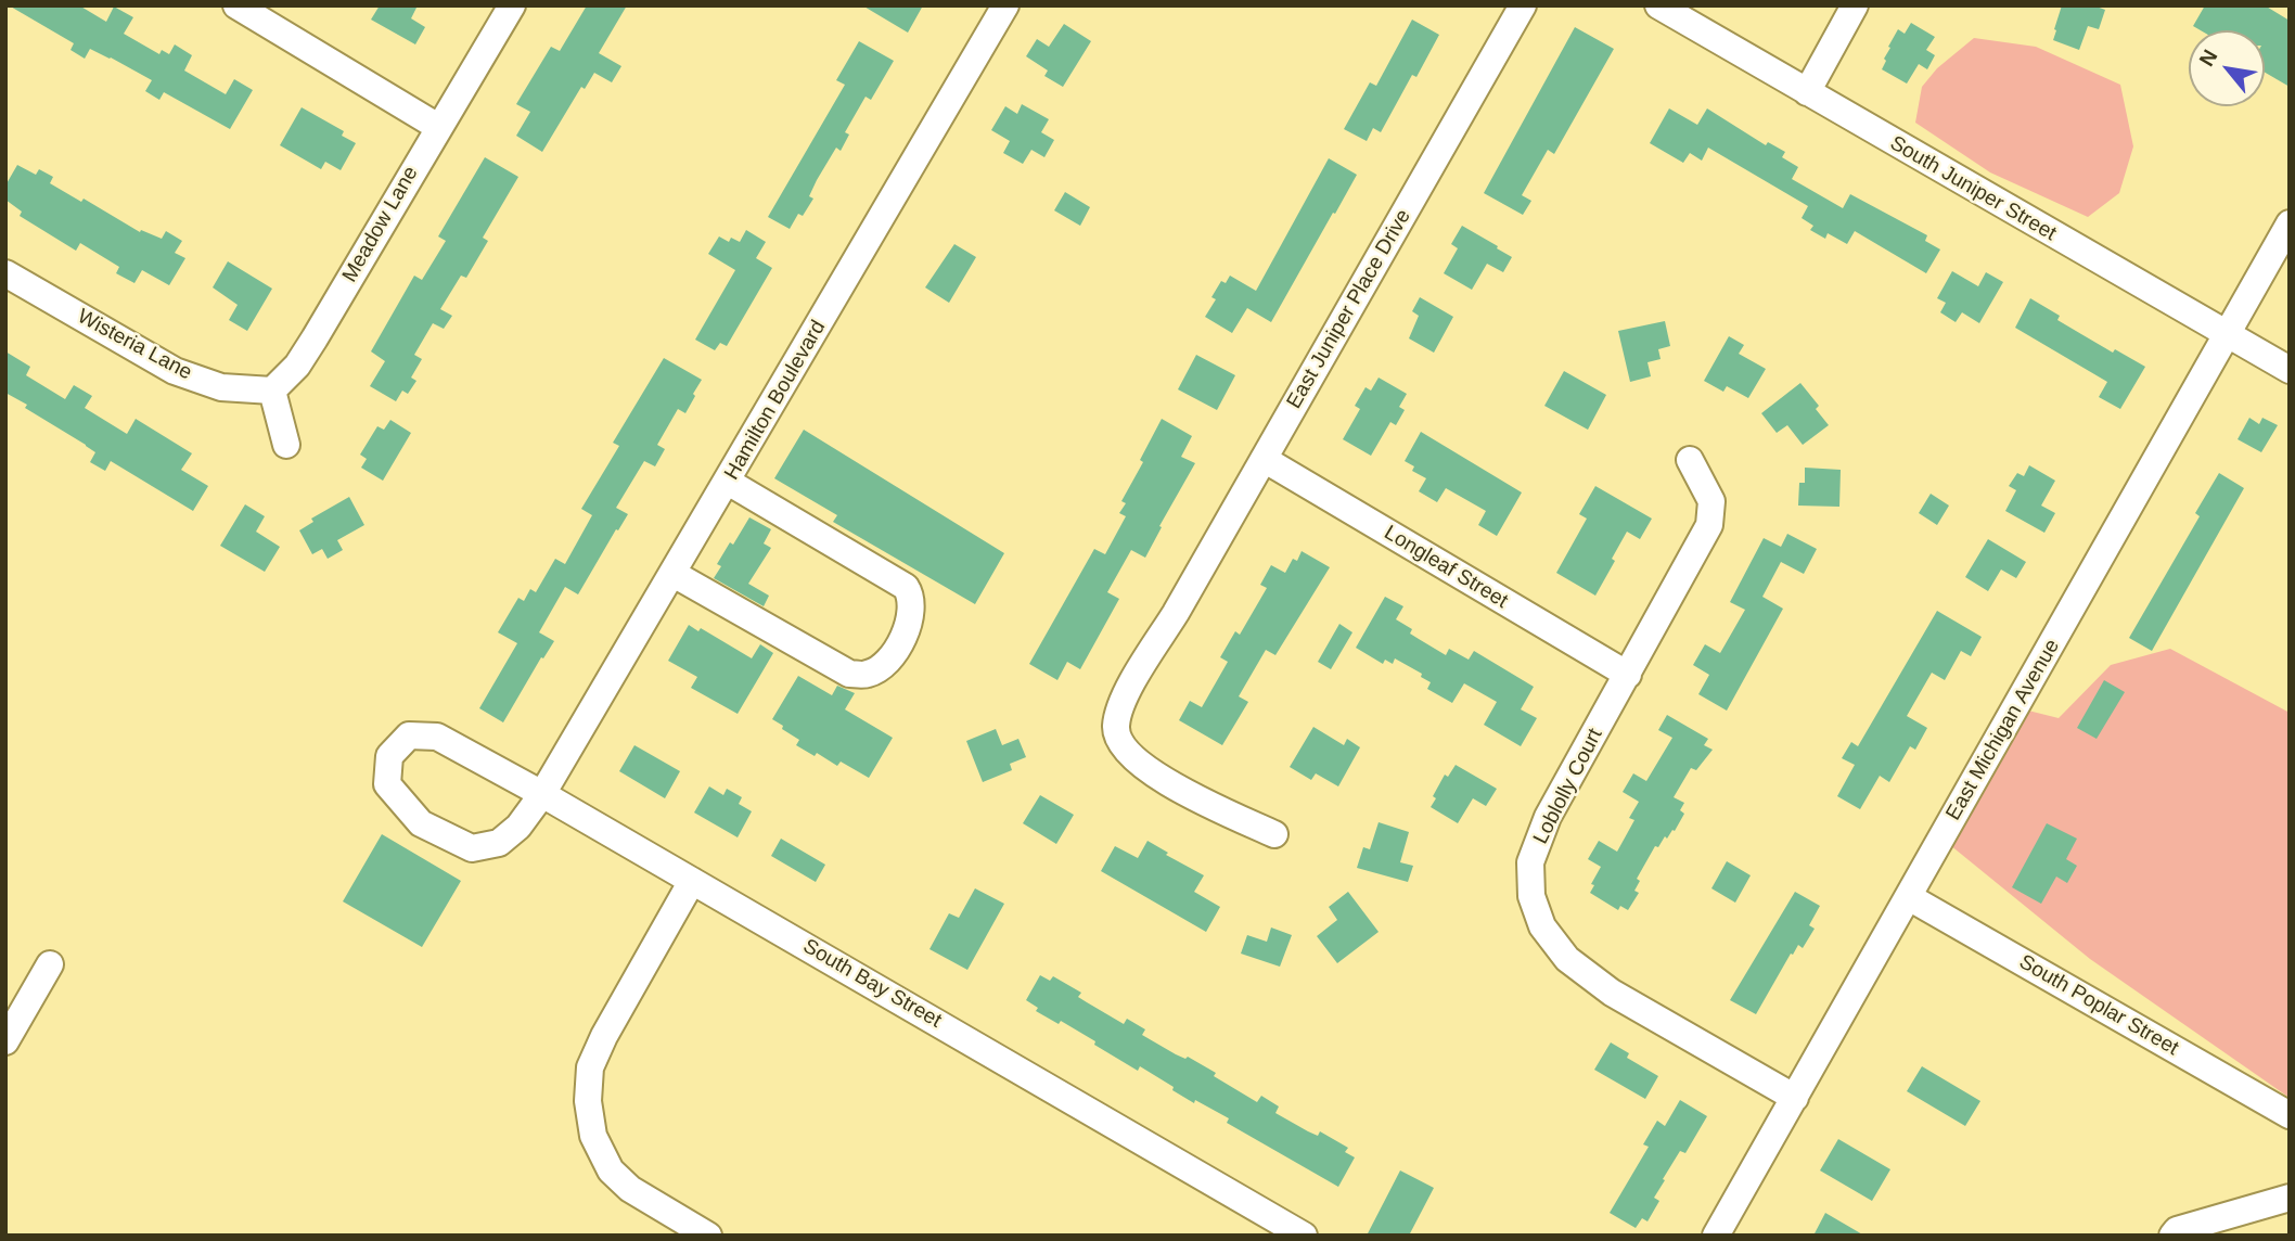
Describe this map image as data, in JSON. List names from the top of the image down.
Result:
{
  "streets": {
    "street": [
      "South Juniper Street",
      "Meadow Lane",
      "East Juniper Place Drive",
      "Wisteria Lane",
      "Hamilton Boulevard",
      "Longleaf Street",
      "East Michigan Avenue",
      "Loblolly Court",
      "South Bay Street",
      "South Poplar Street"
    ]
  },
  "crossings": [
    ["South Juniper Street", "East Michigan Avenue"],
    ["Meadow Lane", "Wisteria Lane"],
    ["East Juniper Place Drive", "Longleaf Street"],
    ["Hamilton Boulevard", "South Bay Street"],
    ["Longleaf Street", "Loblolly Court"],
    ["East Michigan Avenue", "Loblolly Court"],
    ["East Michigan Avenue", "South Poplar Street"]
  ],
  "north": "top left"
}
